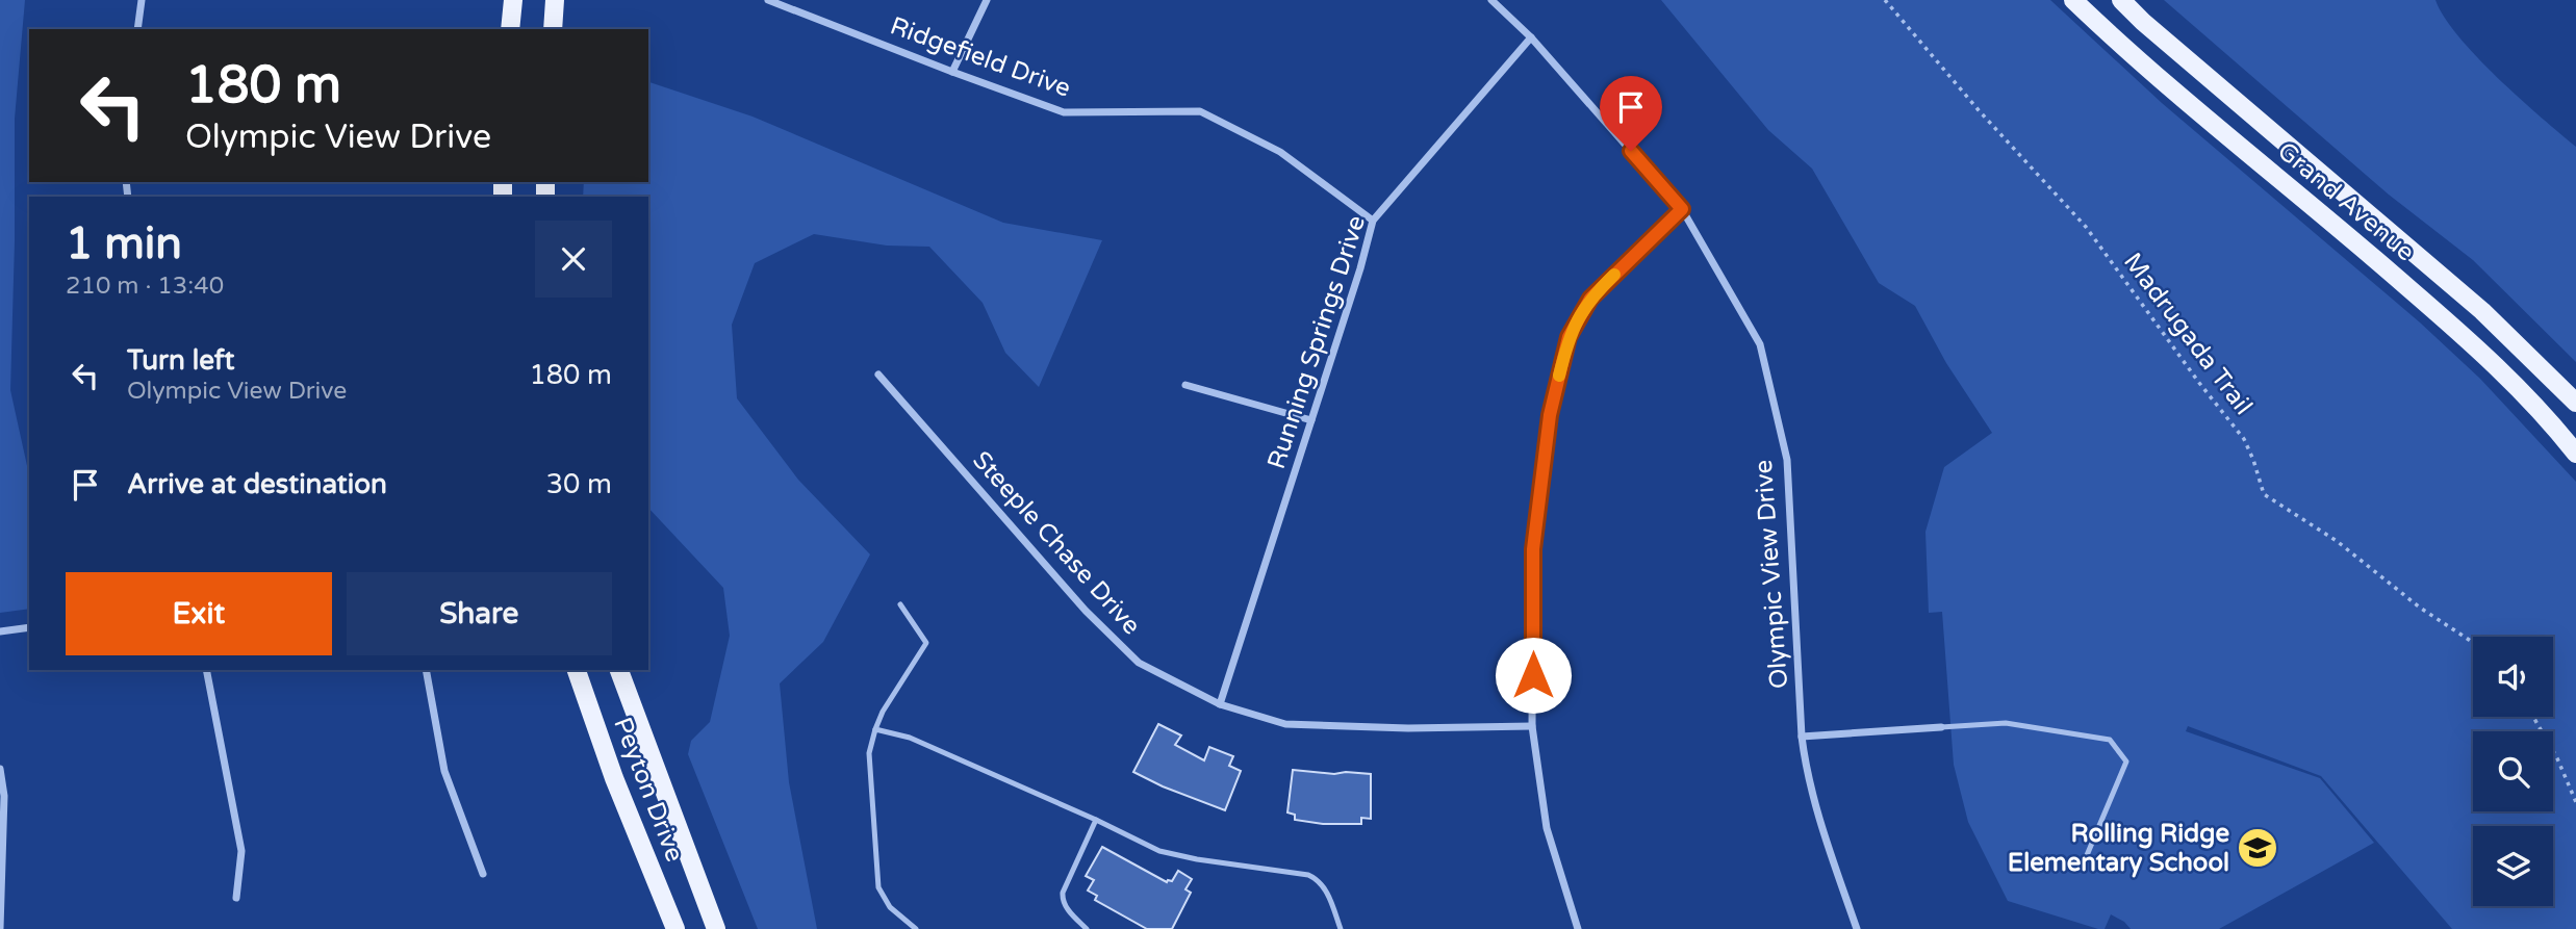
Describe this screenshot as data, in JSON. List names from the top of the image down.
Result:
{
  "streets": {
    "main road": ["Grand Avenue", "Peyton Drive"],
    "street": [
      "Ridgefield Drive",
      "Running Springs Drive",
      "Steeple Chase Drive",
      "Olympic View Drive"
    ],
    "path": ["Madrugada Trail"]
  },
  "crossings": [
    ["Ridgefield Drive", "Running Springs Drive"],
    ["Running Springs Drive", "Steeple Chase Drive"],
    ["Running Springs Drive", "Olympic View Drive"]
  ],
  "places": {
    "school or university": ["Rolling Ridge Elementary School"]
  },
  "page": {
    "turn": ["180 m", "Olympic View Drive"],
    "heading": ["1 min", "210 m · 13:40"],
    "list": [
      {
        "name": "Turn left",
        "note": "Olympic View Drive",
        "value": "180 m"
      },
      {
        "name": "Arrive at destination",
        "value": "30 m"
      }
    ],
    "buttons": ["Exit", "Share"]
  }
}
